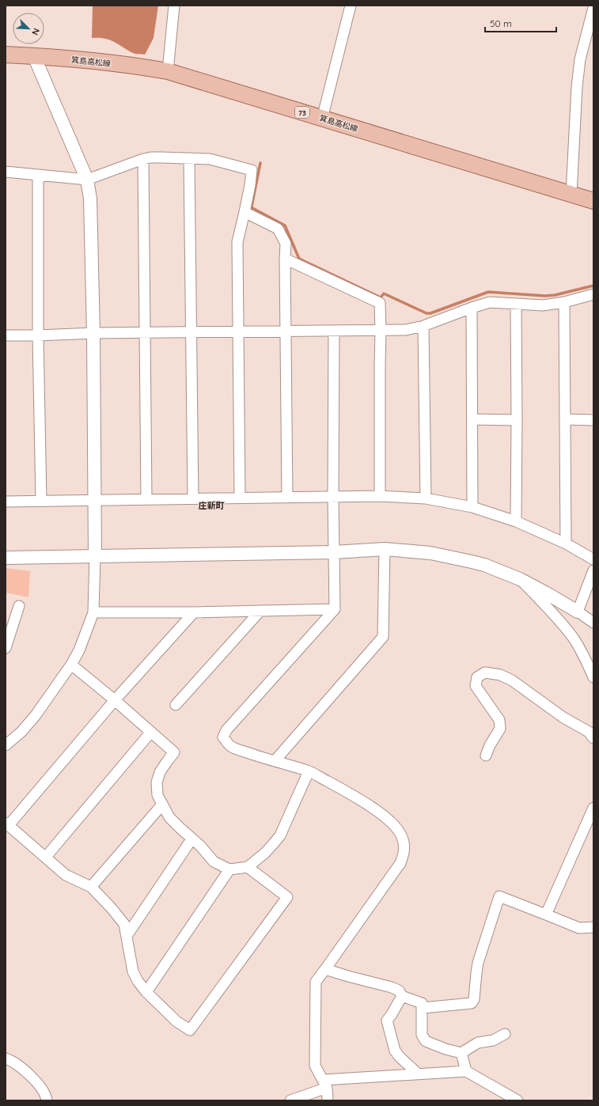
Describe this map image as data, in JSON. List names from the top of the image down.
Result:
{
  "streets": {
    "main road": ["箕島高松線", "73"]
  },
  "districts": ["庄新町"],
  "scale_bar": "50 m",
  "north": "bottom right"
}
